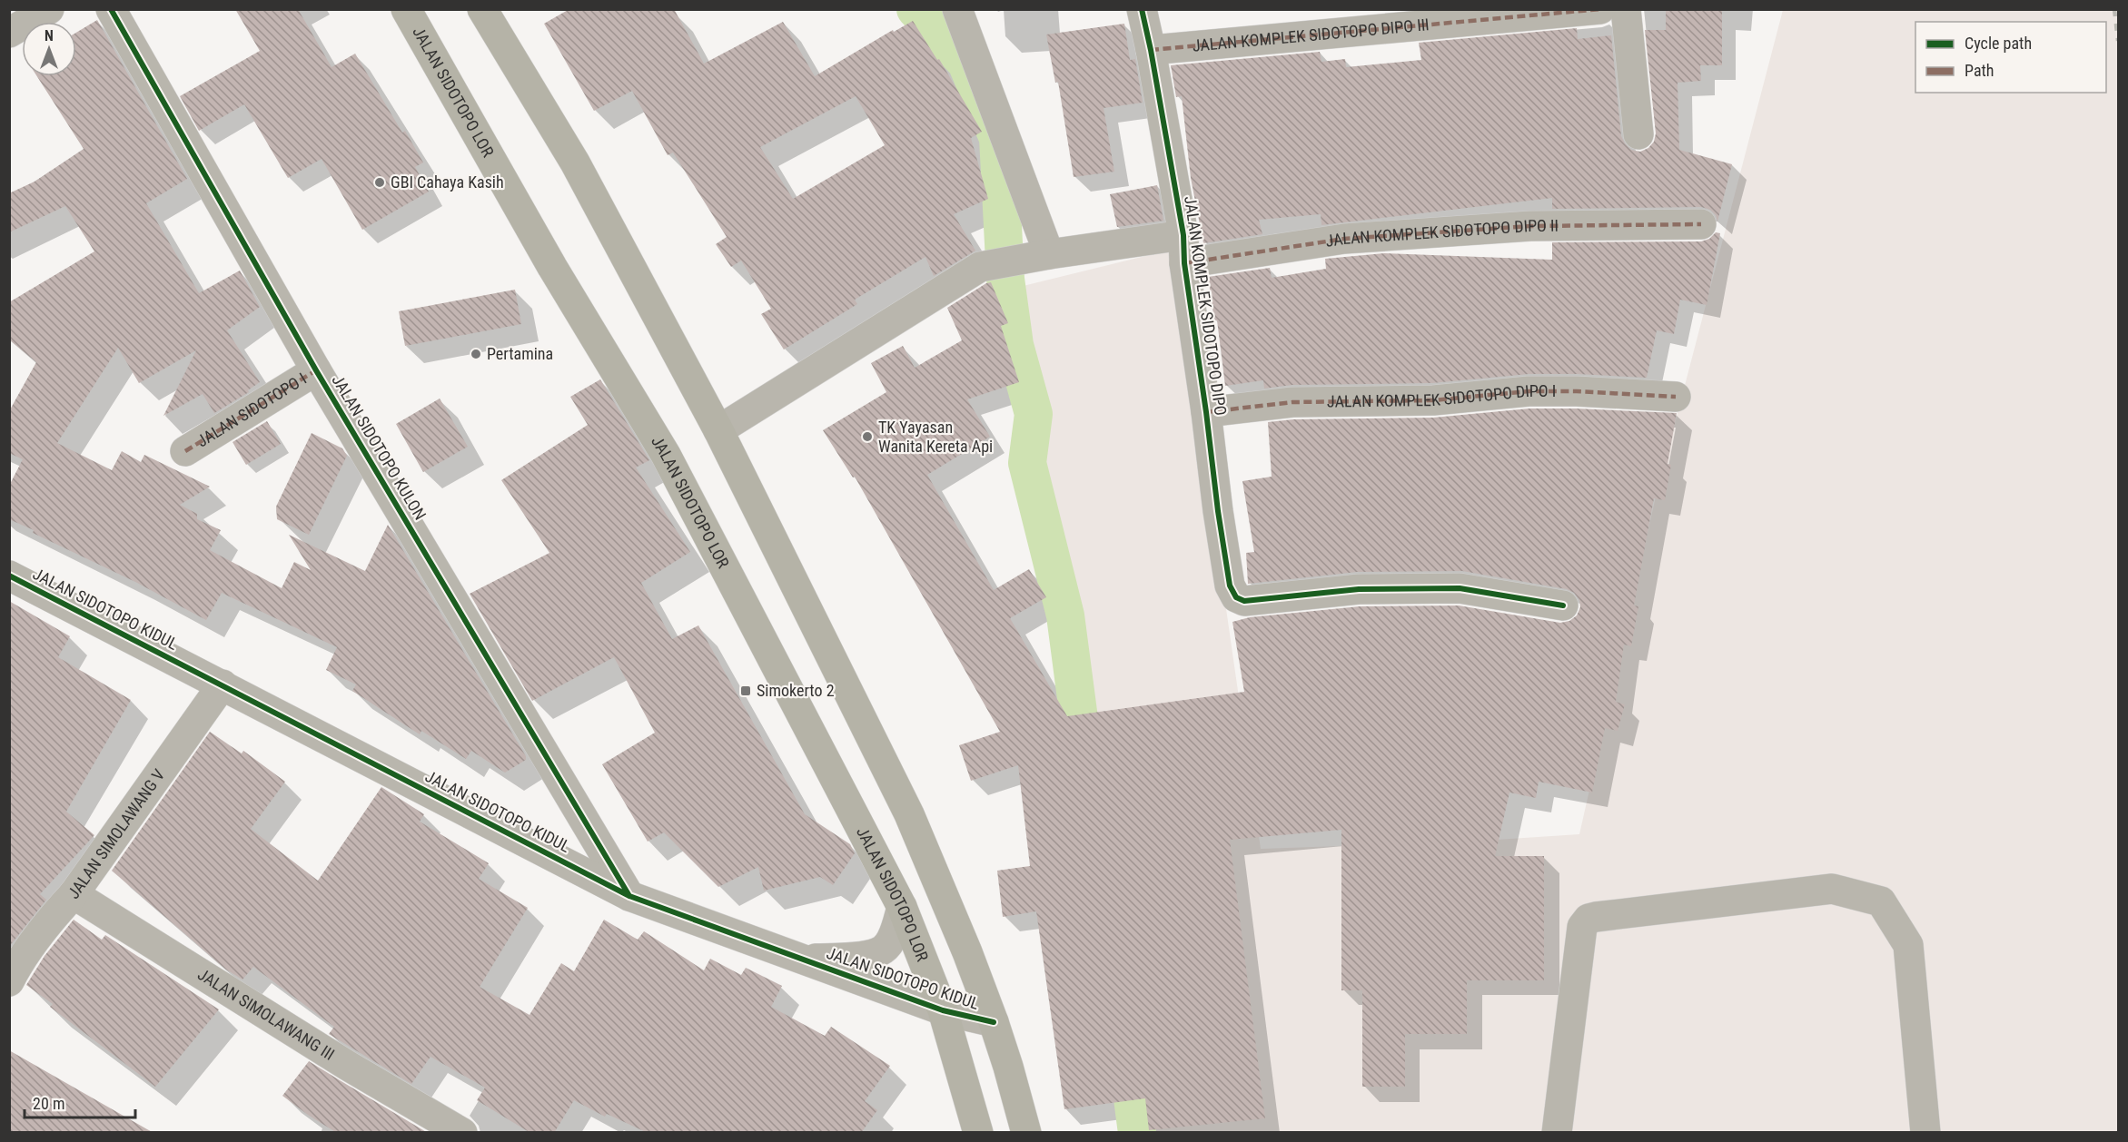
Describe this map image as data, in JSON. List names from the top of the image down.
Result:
{
  "streets": {
    "highway": ["JALAN SIDOTOPO LOR"],
    "street": [
      "JALAN KOMPLEK SIDOTOPO DIPO III",
      "JALAN KOMPLEK SIDOTOPO DIPO II",
      "JALAN KOMPLEK SIDOTOPO DIPO",
      "JALAN KOMPLEK SIDOTOPO DIPO I",
      "JALAN SIDOTOPO I",
      "JALAN SIDOTOPO KULON",
      "JALAN SIDOTOPO KIDUL",
      "JALAN SIMOLAWANG V",
      "JALAN SIMOLAWANG III"
    ]
  },
  "crossings": [
    ["JALAN KOMPLEK SIDOTOPO DIPO III", "JALAN KOMPLEK SIDOTOPO DIPO"],
    ["JALAN SIDOTOPO LOR", "JALAN SIDOTOPO KIDUL"],
    ["JALAN KOMPLEK SIDOTOPO DIPO II", "JALAN KOMPLEK SIDOTOPO DIPO"],
    ["JALAN KOMPLEK SIDOTOPO DIPO", "JALAN KOMPLEK SIDOTOPO DIPO I"],
    ["JALAN SIDOTOPO I", "JALAN SIDOTOPO KULON"],
    ["JALAN SIDOTOPO KULON", "JALAN SIDOTOPO KIDUL"],
    ["JALAN SIDOTOPO KIDUL", "JALAN SIMOLAWANG V"],
    ["JALAN SIMOLAWANG V", "JALAN SIMOLAWANG III"]
  ],
  "places": {
    "other": ["GBI Cahaya Kasih", "Pertamina", "TK Yayasan Wanita Kereta Api"],
    "transit": ["Simokerto 2"]
  },
  "legend": ["Cycle path", "Path"],
  "scale_bar": "20 m",
  "north": "top"
}
